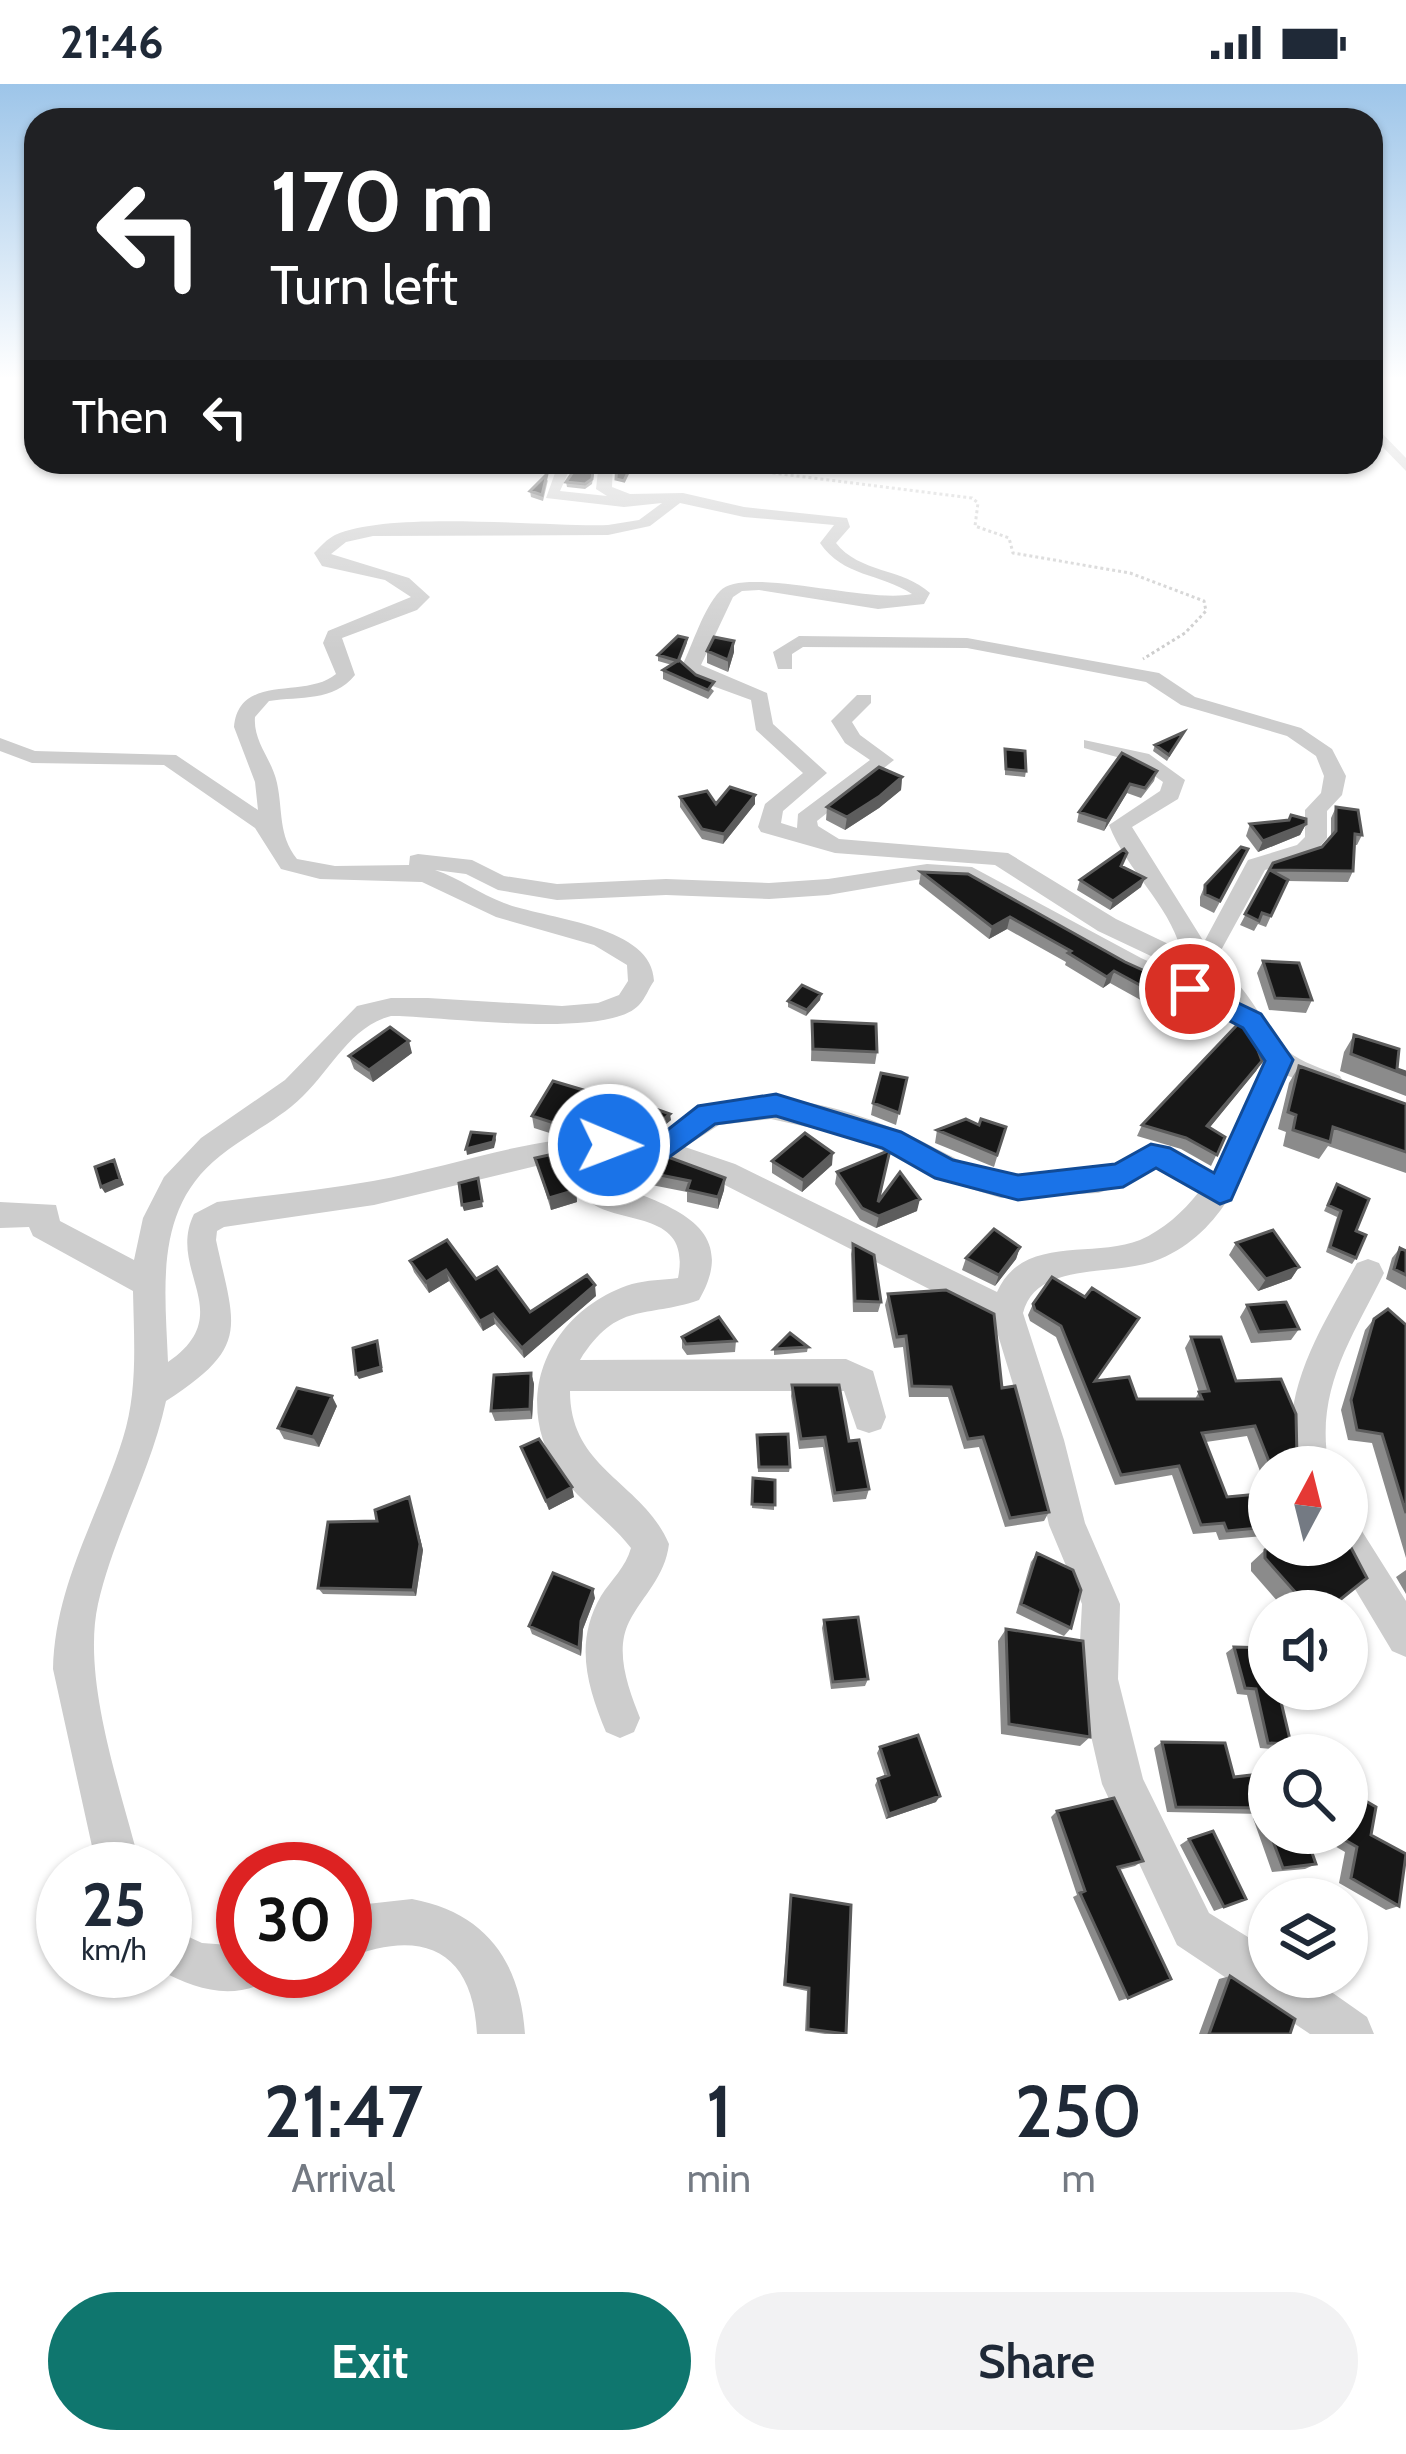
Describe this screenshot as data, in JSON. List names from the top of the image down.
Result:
{
  "north": "top",
  "page": {
    "status": "21:46",
    "turn": ["170 m", "Turn left"],
    "then": "Then",
    "speed": "25 km/h",
    "limit": "30",
    "eta": [
      "21:47",
      "Arrival",
      "1",
      "min",
      "250",
      "m"
    ],
    "buttons": ["Exit", "Share"]
  }
}
